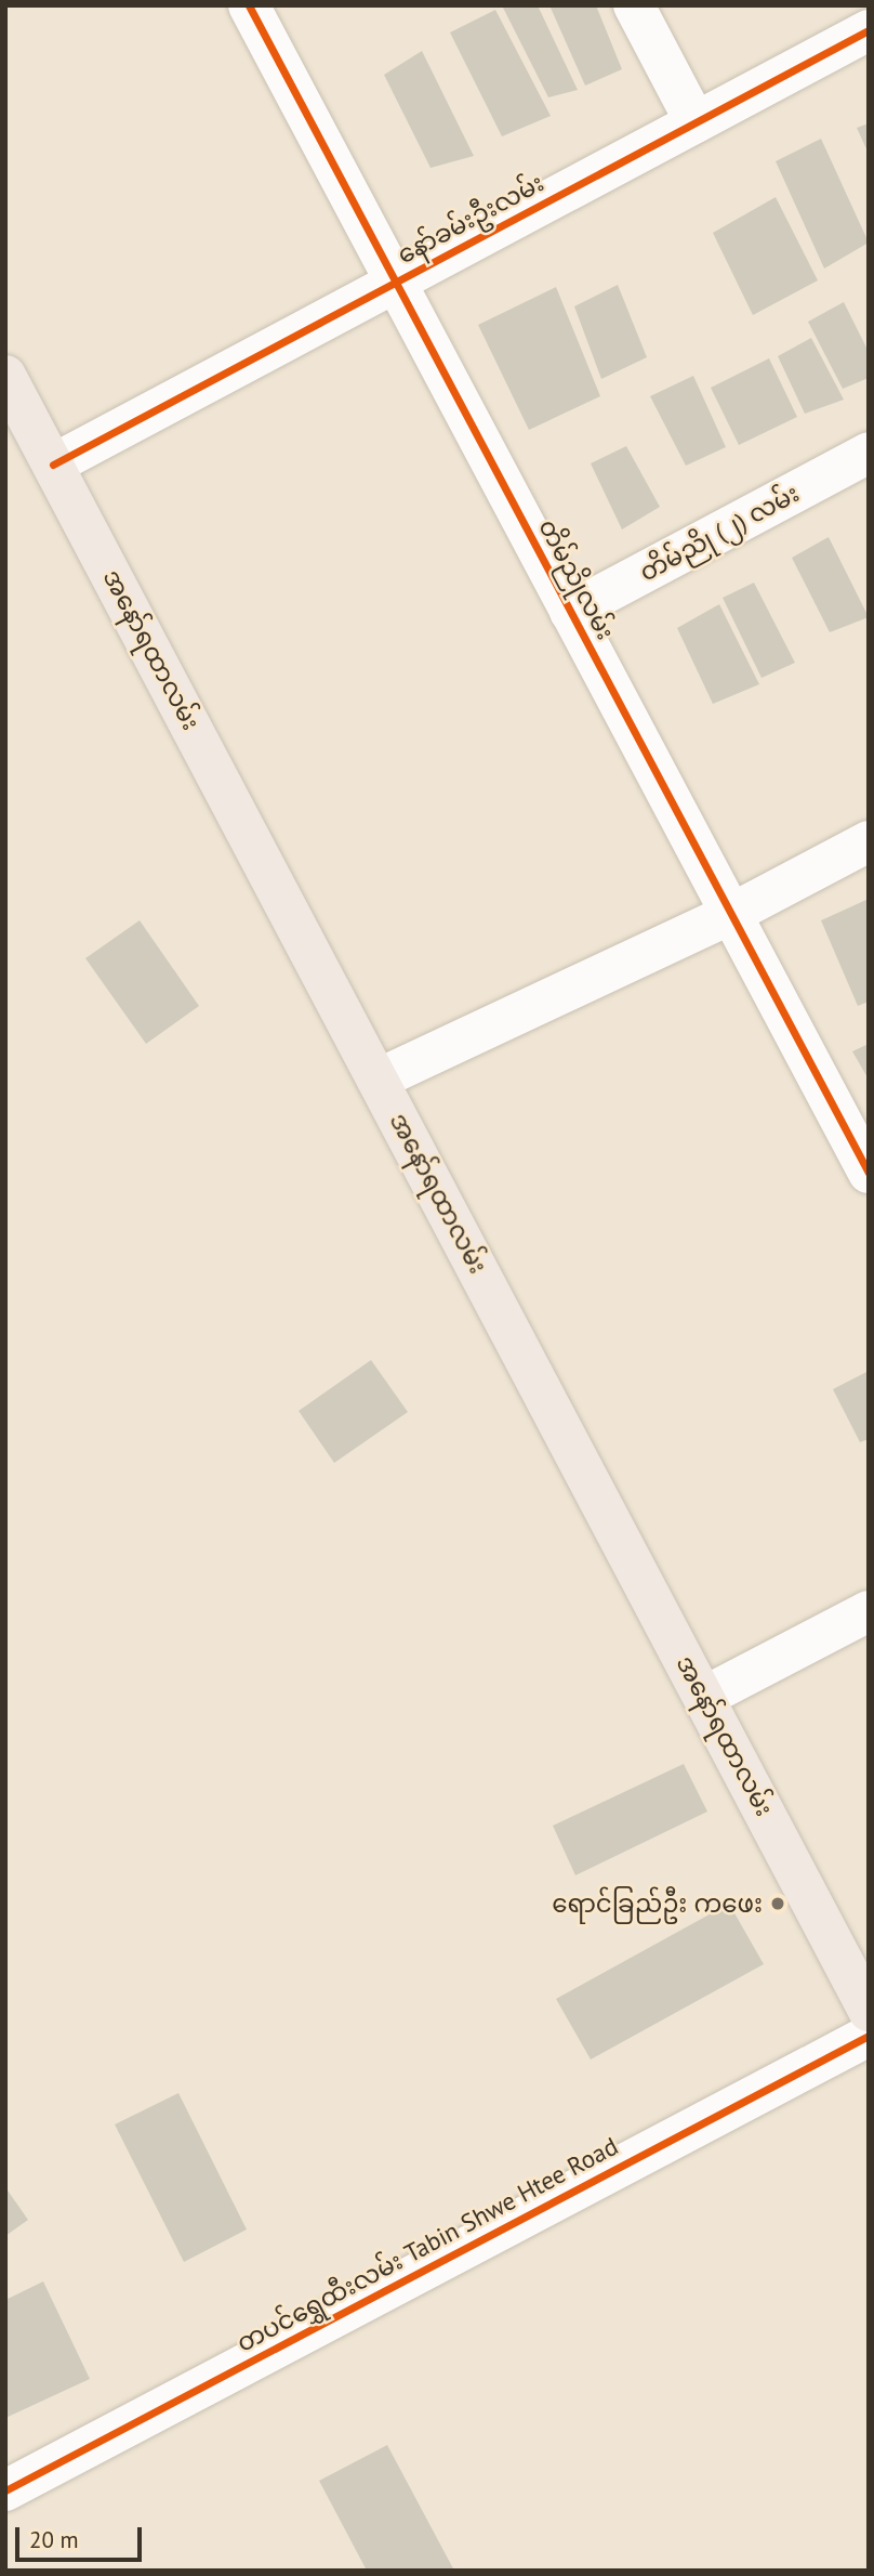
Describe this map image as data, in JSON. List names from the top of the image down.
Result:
{
  "streets": {
    "main road": ["အနော်ရထာလမ်း"],
    "street": [
      "နော်ခမ်းဦးလမ်း",
      "တိမ်ညို (၂) လမ်း",
      "တိမ်ညိုလမ်း",
      "တပင်ရွှေထီးလမ်း Tabin Shwe Htee Road"
    ]
  },
  "crossings": [
    ["နော်ခမ်းဦးလမ်း", "တိမ်ညိုလမ်း"],
    ["နော်ခမ်းဦးလမ်း", "အနော်ရထာလမ်း"],
    ["တိမ်ညို (၂) လမ်း", "တိမ်ညိုလမ်း"]
  ],
  "places": ["ရောင်ခြည်ဦး ကဖေး"],
  "scale_bar": "20 m"
}
